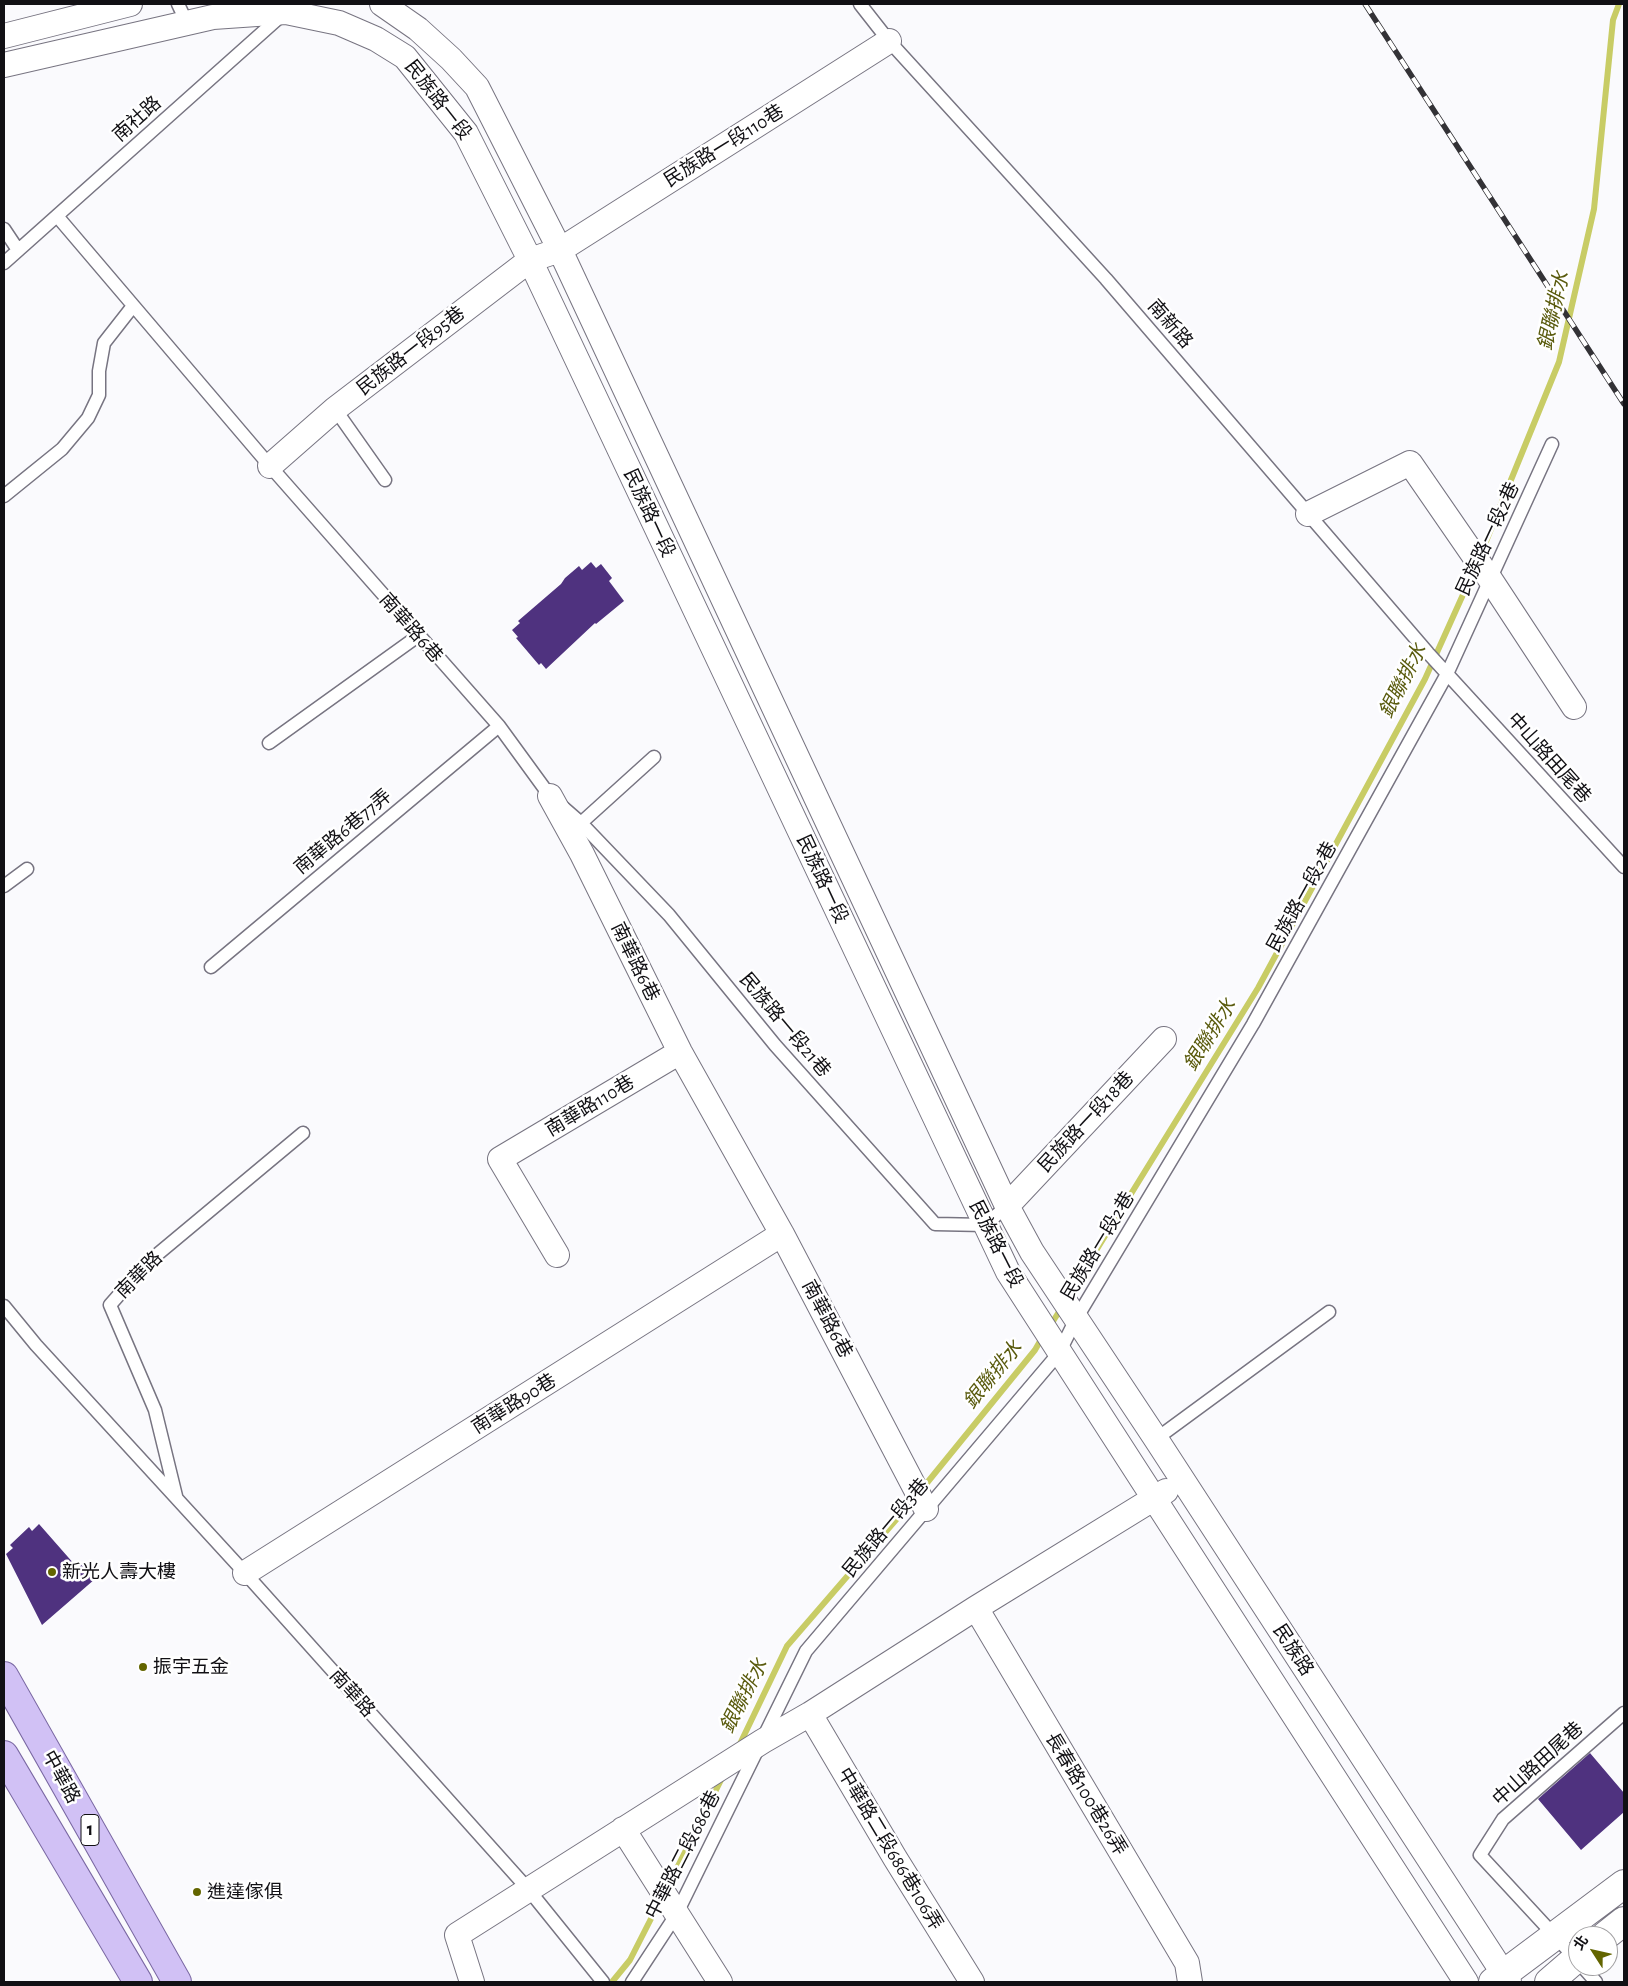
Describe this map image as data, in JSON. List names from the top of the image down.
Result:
{
  "streets": {
    "main road": ["中華路", "1"],
    "street": [
      "民族路一段",
      "民族路一段110巷",
      "民族路一段95巷",
      "南華路6巷",
      "南華路110巷",
      "民族路一段18巷",
      "南華路90巷",
      "民族路",
      "長春路100巷26弄",
      "中華路二段686巷106弄"
    ],
    "lane": [
      "南社路",
      "南新路",
      "民族路一段2巷",
      "中山路田尾巷",
      "南華路6巷77弄",
      "民族路一段21巷",
      "南華路",
      "民族路一段3巷",
      "中華路二段686巷"
    ]
  },
  "crossings": [
    ["民族路一段", "南社路"],
    ["民族路一段", "民族路一段110巷"],
    ["民族路一段", "民族路一段95巷"],
    ["民族路一段", "民族路一段2巷"],
    ["民族路一段", "民族路一段21巷"],
    ["民族路一段", "民族路一段18巷"],
    ["民族路一段", "民族路一段3巷"],
    ["民族路一段", "民族路"],
    ["南社路", "南華路6巷"],
    ["民族路一段110巷", "南新路"],
    ["民族路一段110巷", "民族路一段95巷"],
    ["南新路", "民族路一段2巷"],
    ["南新路", "中山路田尾巷"],
    ["民族路一段95巷", "南華路6巷"],
    ["民族路一段2巷", "中山路田尾巷"],
    ["民族路一段2巷", "民族路一段3巷"],
    ["民族路一段2巷", "民族路"],
    ["南華路6巷", "南華路6巷77弄"],
    ["南華路6巷", "民族路一段21巷"],
    ["南華路6巷", "南華路110巷"],
    ["南華路6巷", "南華路90巷"],
    ["南華路6巷", "民族路一段3巷"],
    ["南華路", "南華路90巷"],
    ["民族路一段3巷", "民族路"],
    ["民族路一段3巷", "中華路二段686巷"]
  ],
  "water": ["銀聯排水"],
  "places": ["新光人壽大樓", "振宇五金", "進達傢俱"],
  "north": "top left"
}
